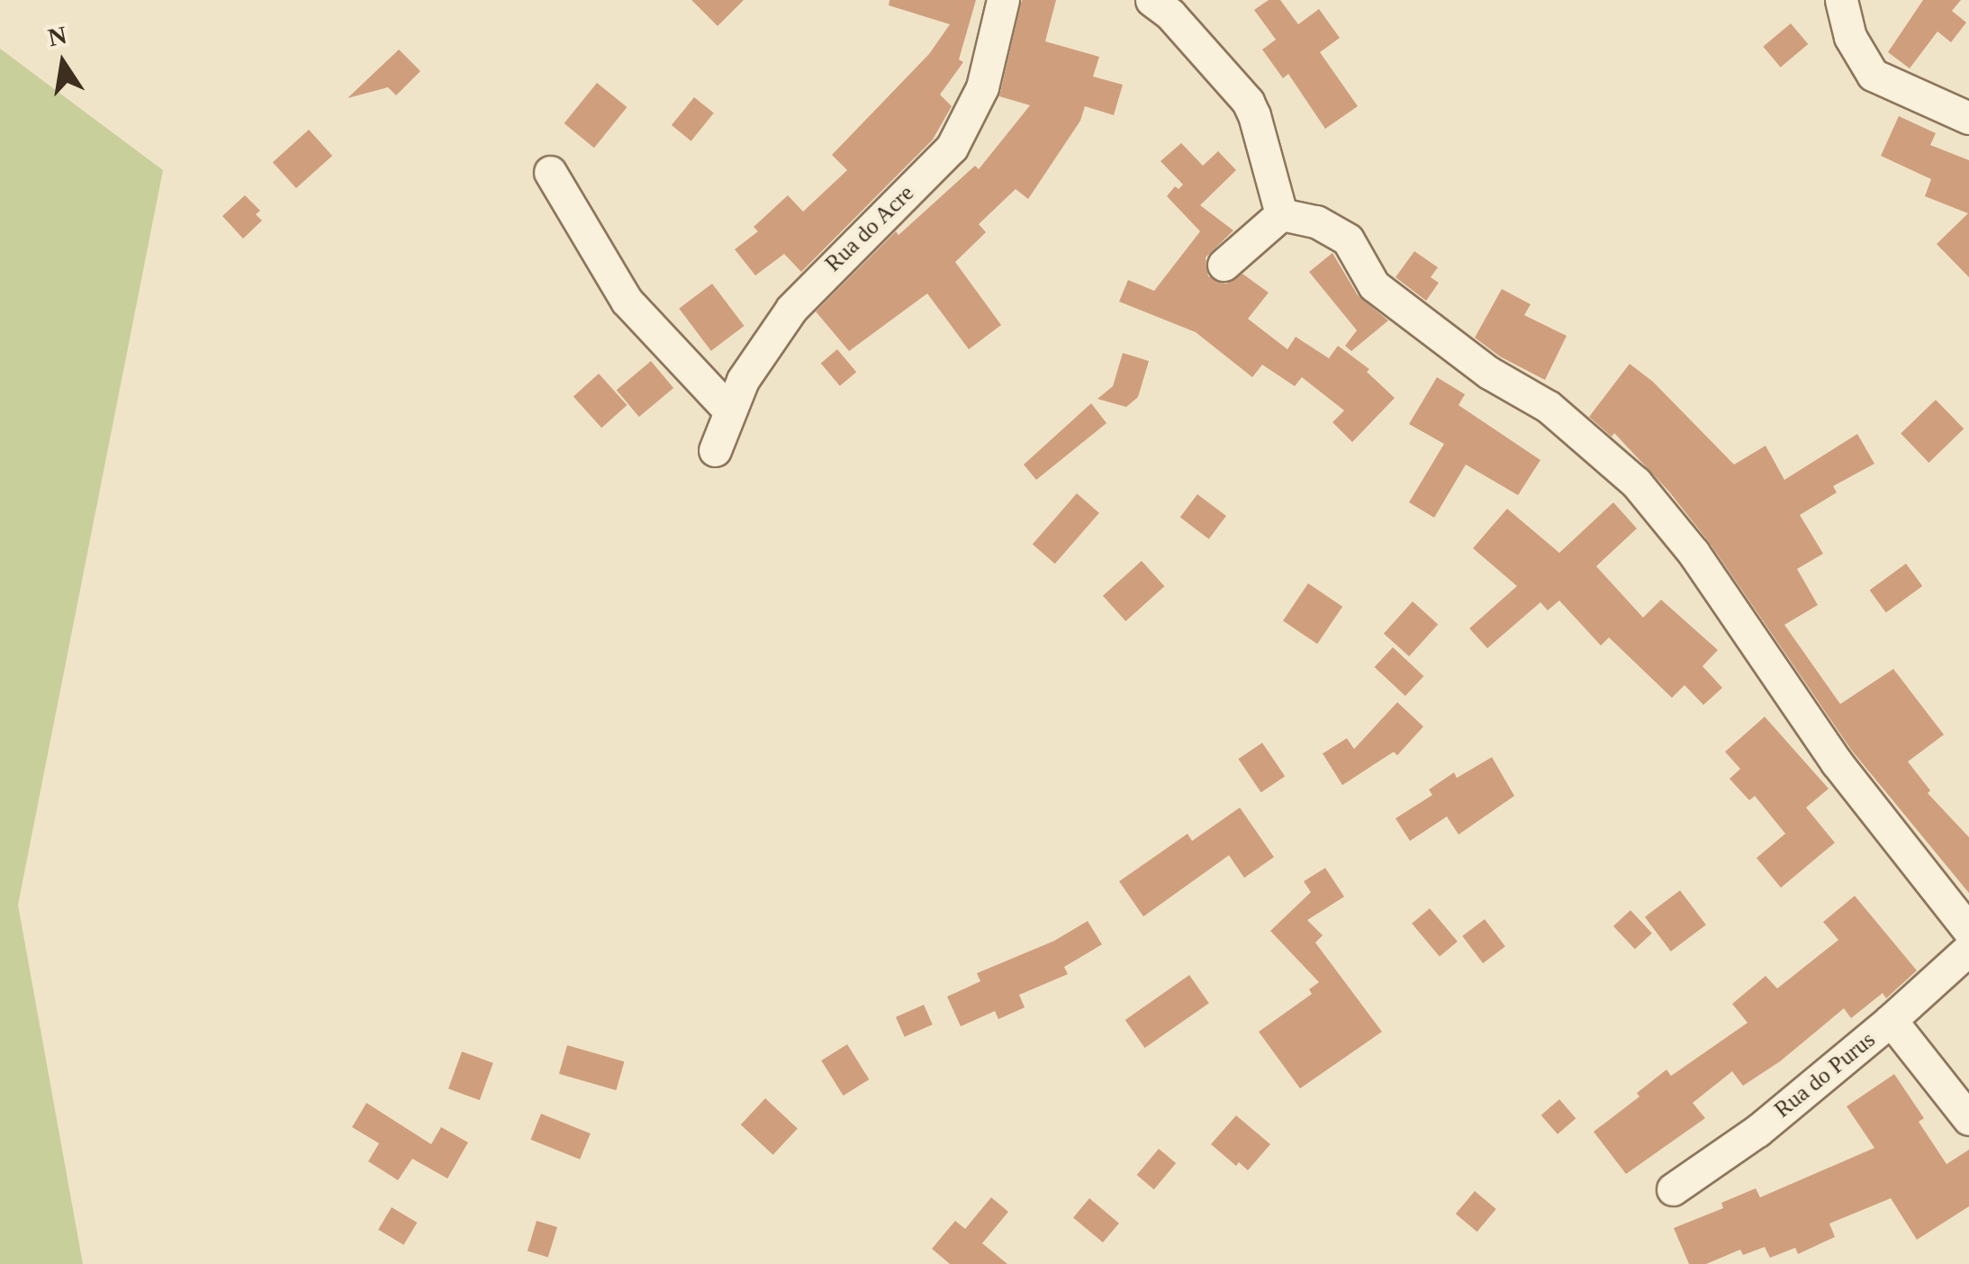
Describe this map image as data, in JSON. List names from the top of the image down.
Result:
{
  "streets": {
    "street": ["Rua do Acre", "Rua do Purus"]
  },
  "north": "top"
}
